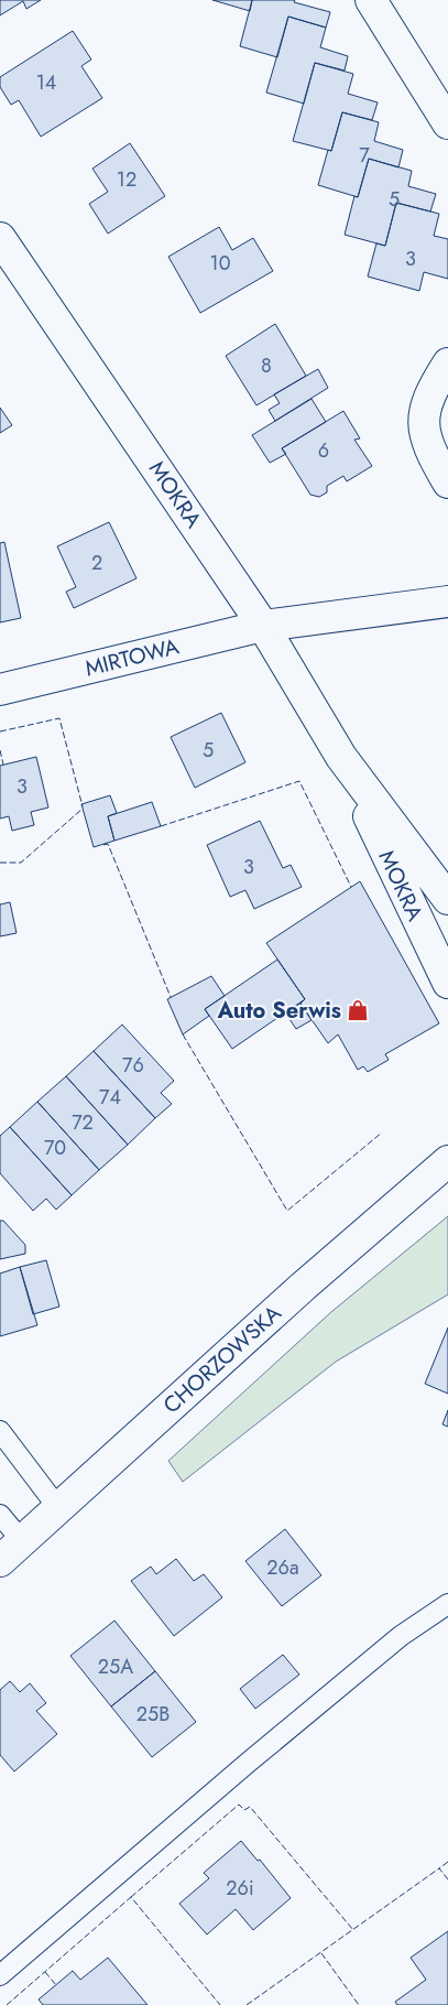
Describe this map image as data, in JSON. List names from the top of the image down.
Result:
{
  "streets": {
    "street": ["MOKRA", "MIRTOWA", "CHORZOWSKA"]
  },
  "crossings": [
    ["MOKRA", "MIRTOWA"]
  ],
  "places": {
    "shop": ["Auto Serwis"]
  },
  "house_numbers": [
    "14",
    "7",
    "12",
    "5",
    "3",
    "10",
    "8",
    "6",
    "2",
    "5",
    "3",
    "3",
    "76",
    "74",
    "72",
    "70",
    "26a",
    "25A",
    "25B",
    "26i"
  ]
}
